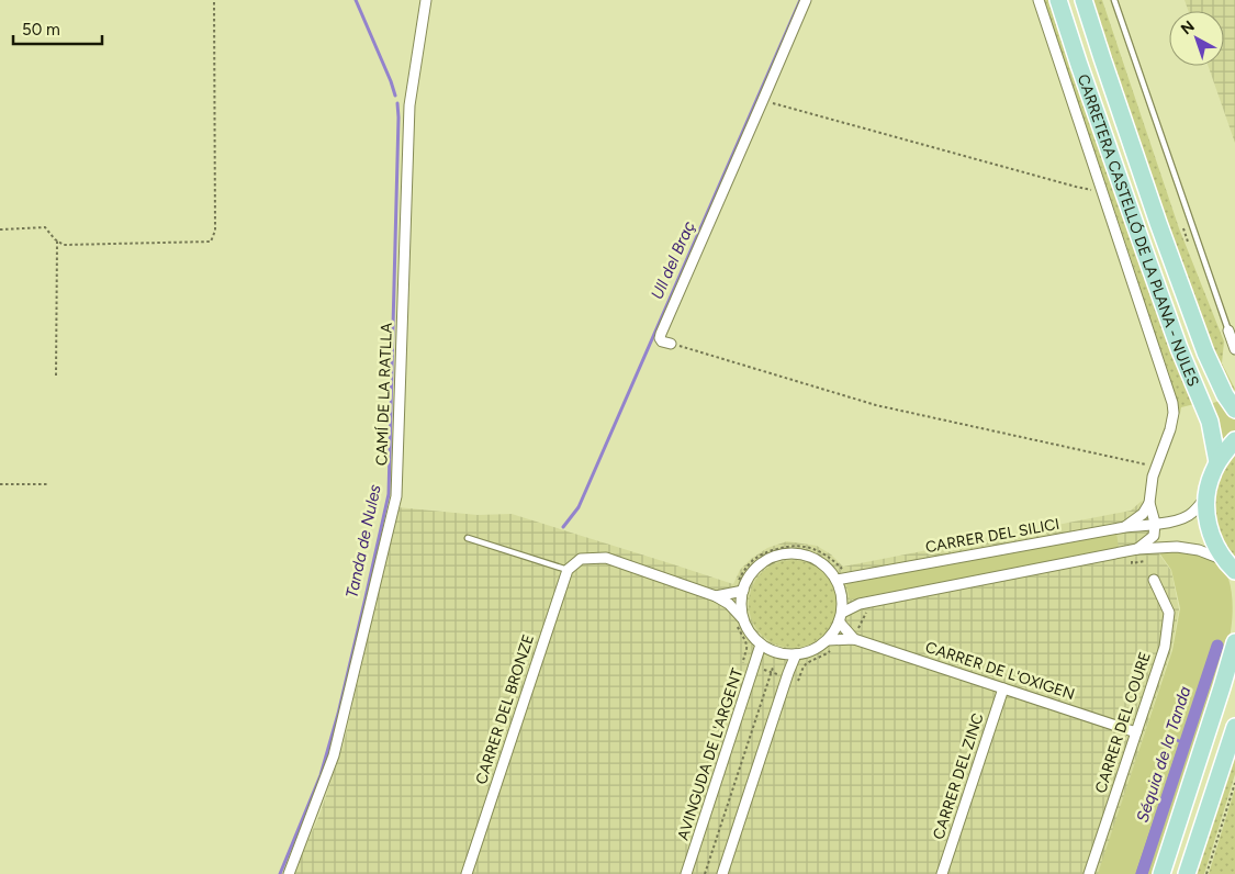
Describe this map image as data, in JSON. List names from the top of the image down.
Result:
{
  "streets": {
    "main road": ["CARRETERA CASTELLÓ DE LA PLANA - NULES"],
    "street": [
      "CAMÍ DE LA RATLLA",
      "CARRER DEL SILICI",
      "CARRER DE L'OXIGEN",
      "CARRER DEL BRONZE",
      "CARRER DEL COURE",
      "AVINGUDA DE L'ARGENT",
      "CARRER DEL ZINC"
    ]
  },
  "crossings": [
    ["CARRER DEL SILICI", "CARRER DE L'OXIGEN"],
    ["CARRER DEL SILICI", "AVINGUDA DE L'ARGENT"],
    ["CARRER DE L'OXIGEN", "CARRER DEL COURE"],
    ["CARRER DE L'OXIGEN", "AVINGUDA DE L'ARGENT"],
    ["CARRER DE L'OXIGEN", "CARRER DEL ZINC"]
  ],
  "water": ["Ull del Braç", "Tanda de Nules", "Séquia de la Tanda"],
  "scale_bar": "50 m",
  "north": "top left"
}
